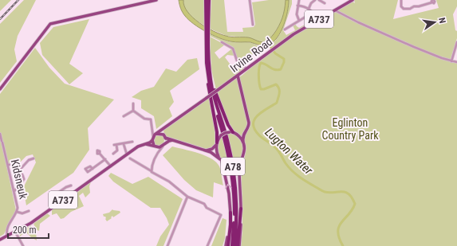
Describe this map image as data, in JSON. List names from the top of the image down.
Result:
{
  "streets": {
    "highway": ["A78"],
    "main road": ["A737", "Irvine Road"],
    "street": ["Kidsneuk"]
  },
  "crossings": [
    ["A737", "Irvine Road"],
    ["A737", "Kidsneuk"]
  ],
  "water": ["Lugton Water"],
  "parks": ["Eglinton Country Park"],
  "scale_bar": "200 m",
  "north": "right"
}
